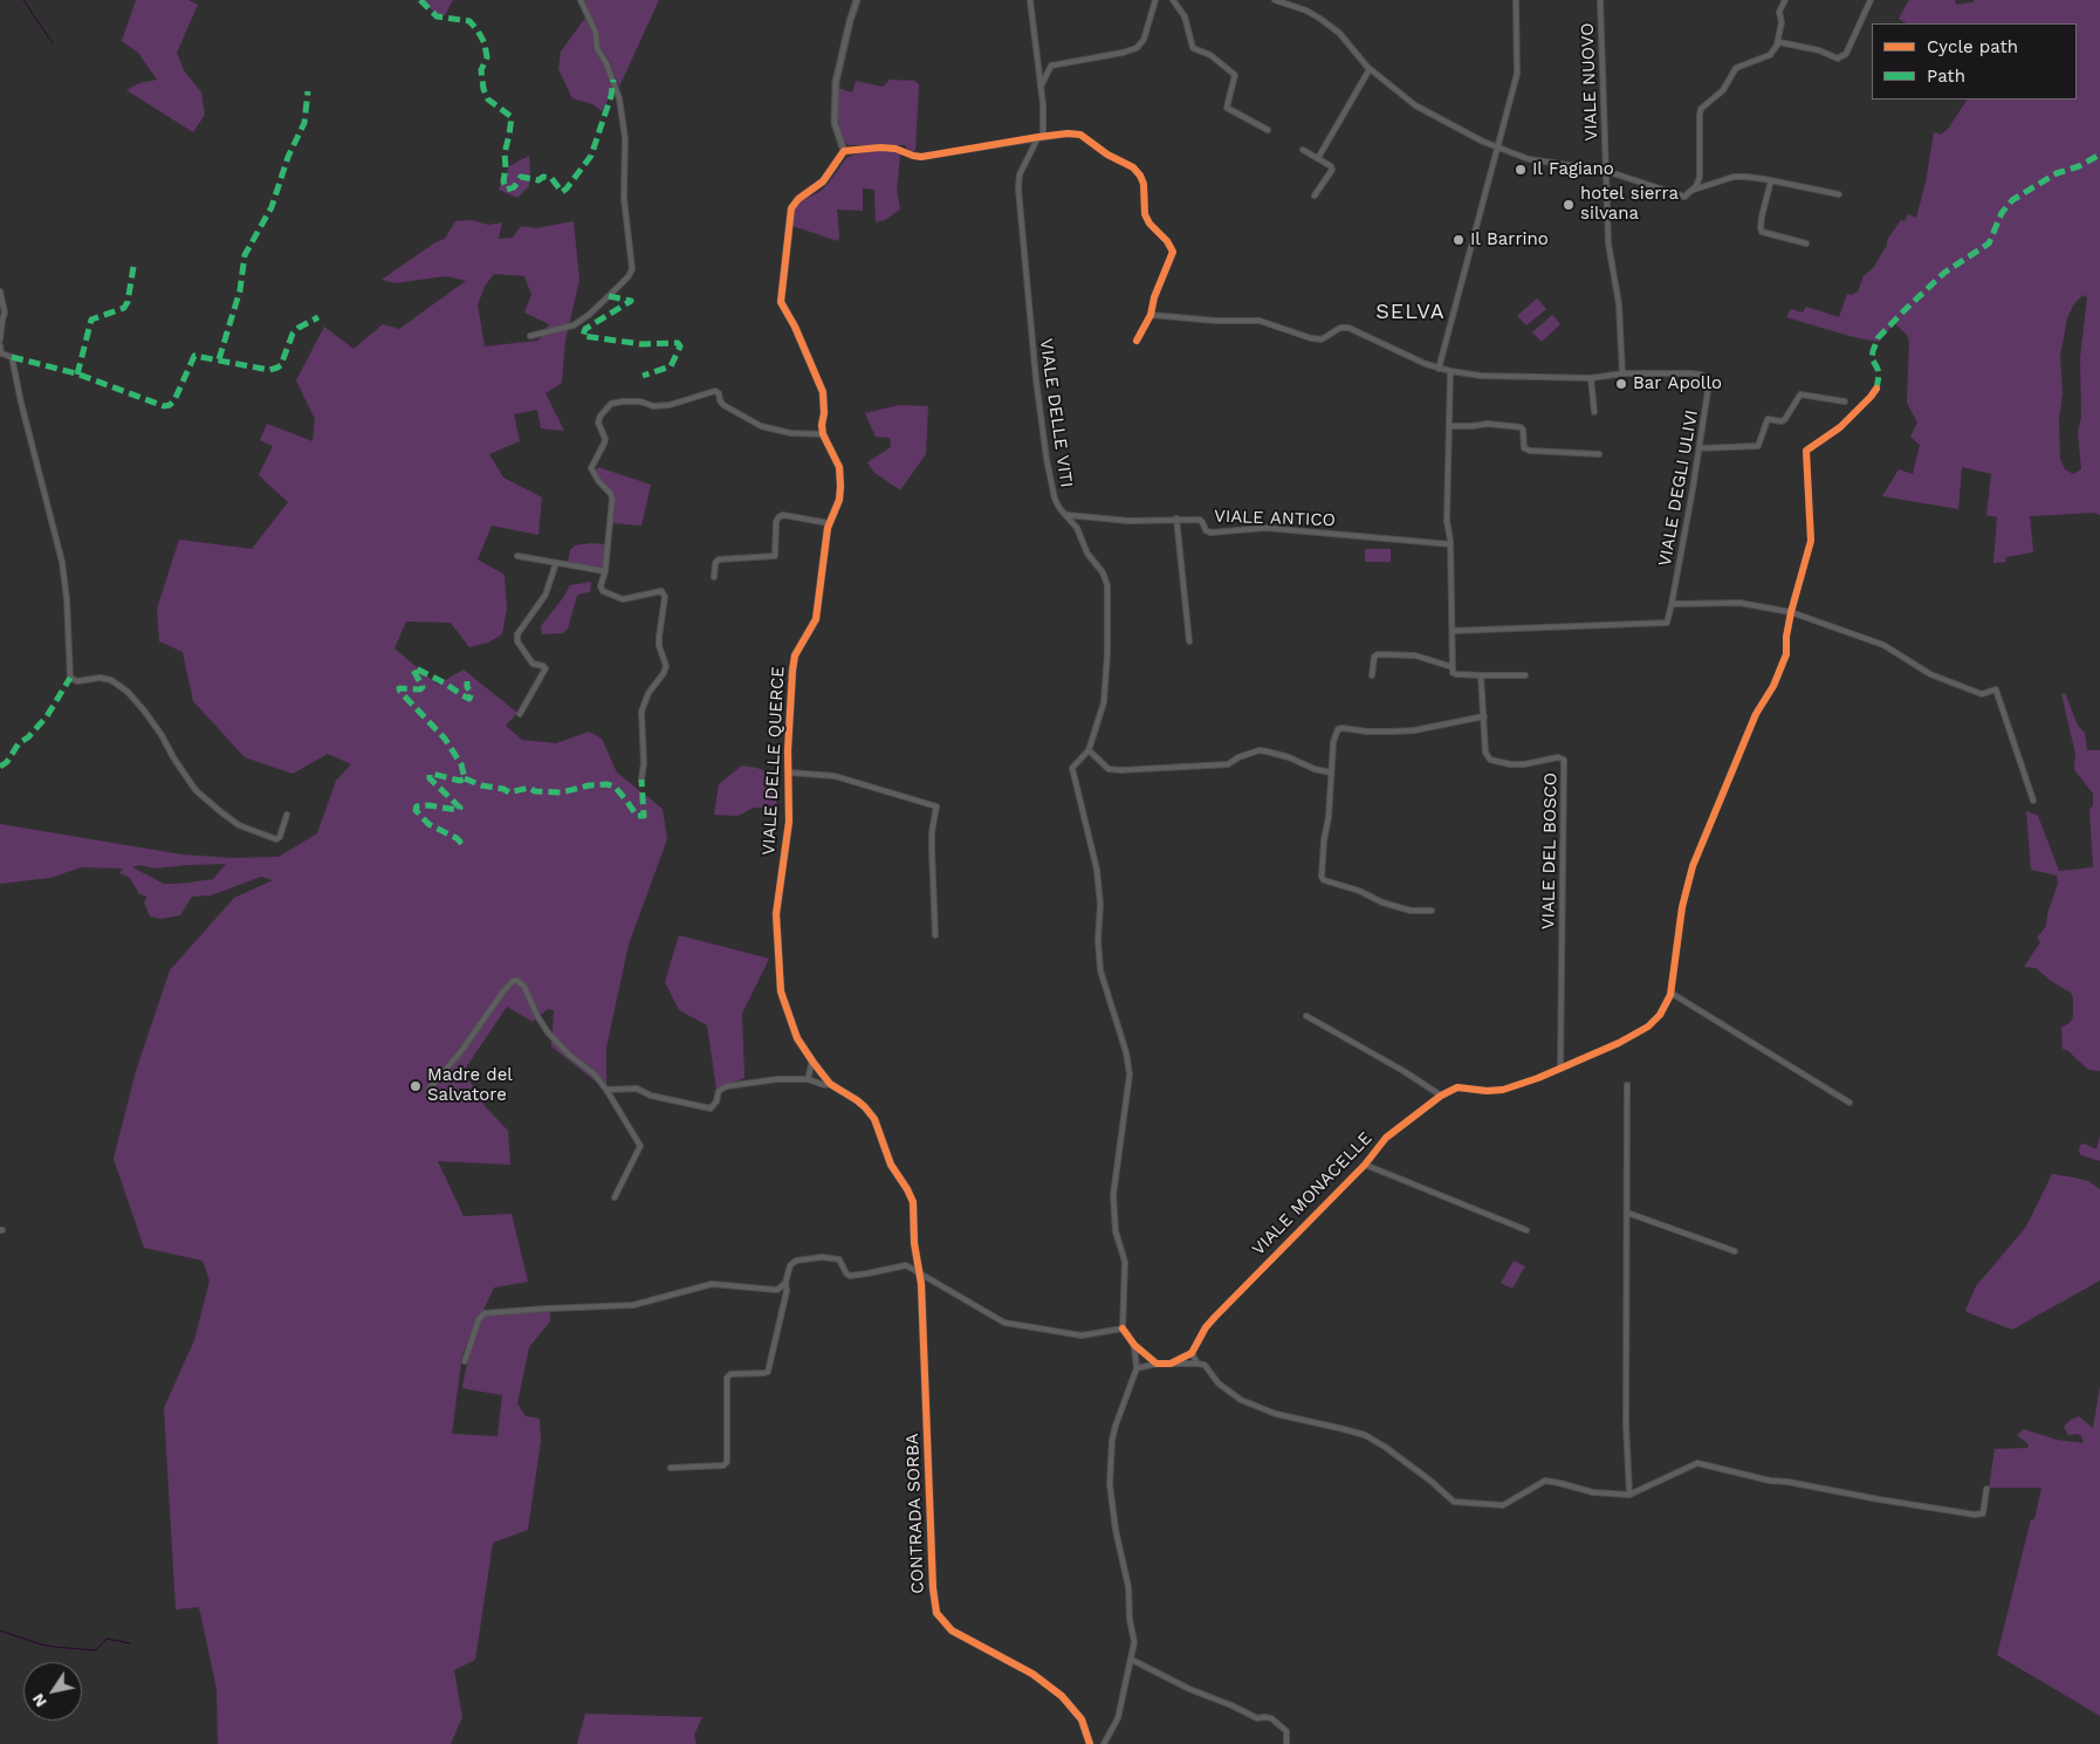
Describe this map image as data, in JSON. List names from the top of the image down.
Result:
{
  "streets": {
    "street": [
      "VIALE NUOVO",
      "VIALE DELLE VITI",
      "VIALE DEGLI ULIVI",
      "VIALE ANTICO",
      "VIALE DELLE QUERCE",
      "VIALE DEL BOSCO",
      "VIALE MONACELLE",
      "CONTRADA SORBA"
    ]
  },
  "crossings": [
    ["VIALE NUOVO", "VIALE DEGLI ULIVI"],
    ["VIALE DELLE VITI", "VIALE ANTICO"],
    ["VIALE DELLE QUERCE", "CONTRADA SORBA"],
    ["VIALE DEL BOSCO", "VIALE MONACELLE"]
  ],
  "districts": ["SELVA"],
  "places": [
    "Il Fagiano",
    "hotel sierra silvana",
    "Il Barrino",
    "Bar Apollo",
    "Madre del Salvatore"
  ],
  "legend": ["Cycle path", "Path"],
  "north": "bottom left"
}
